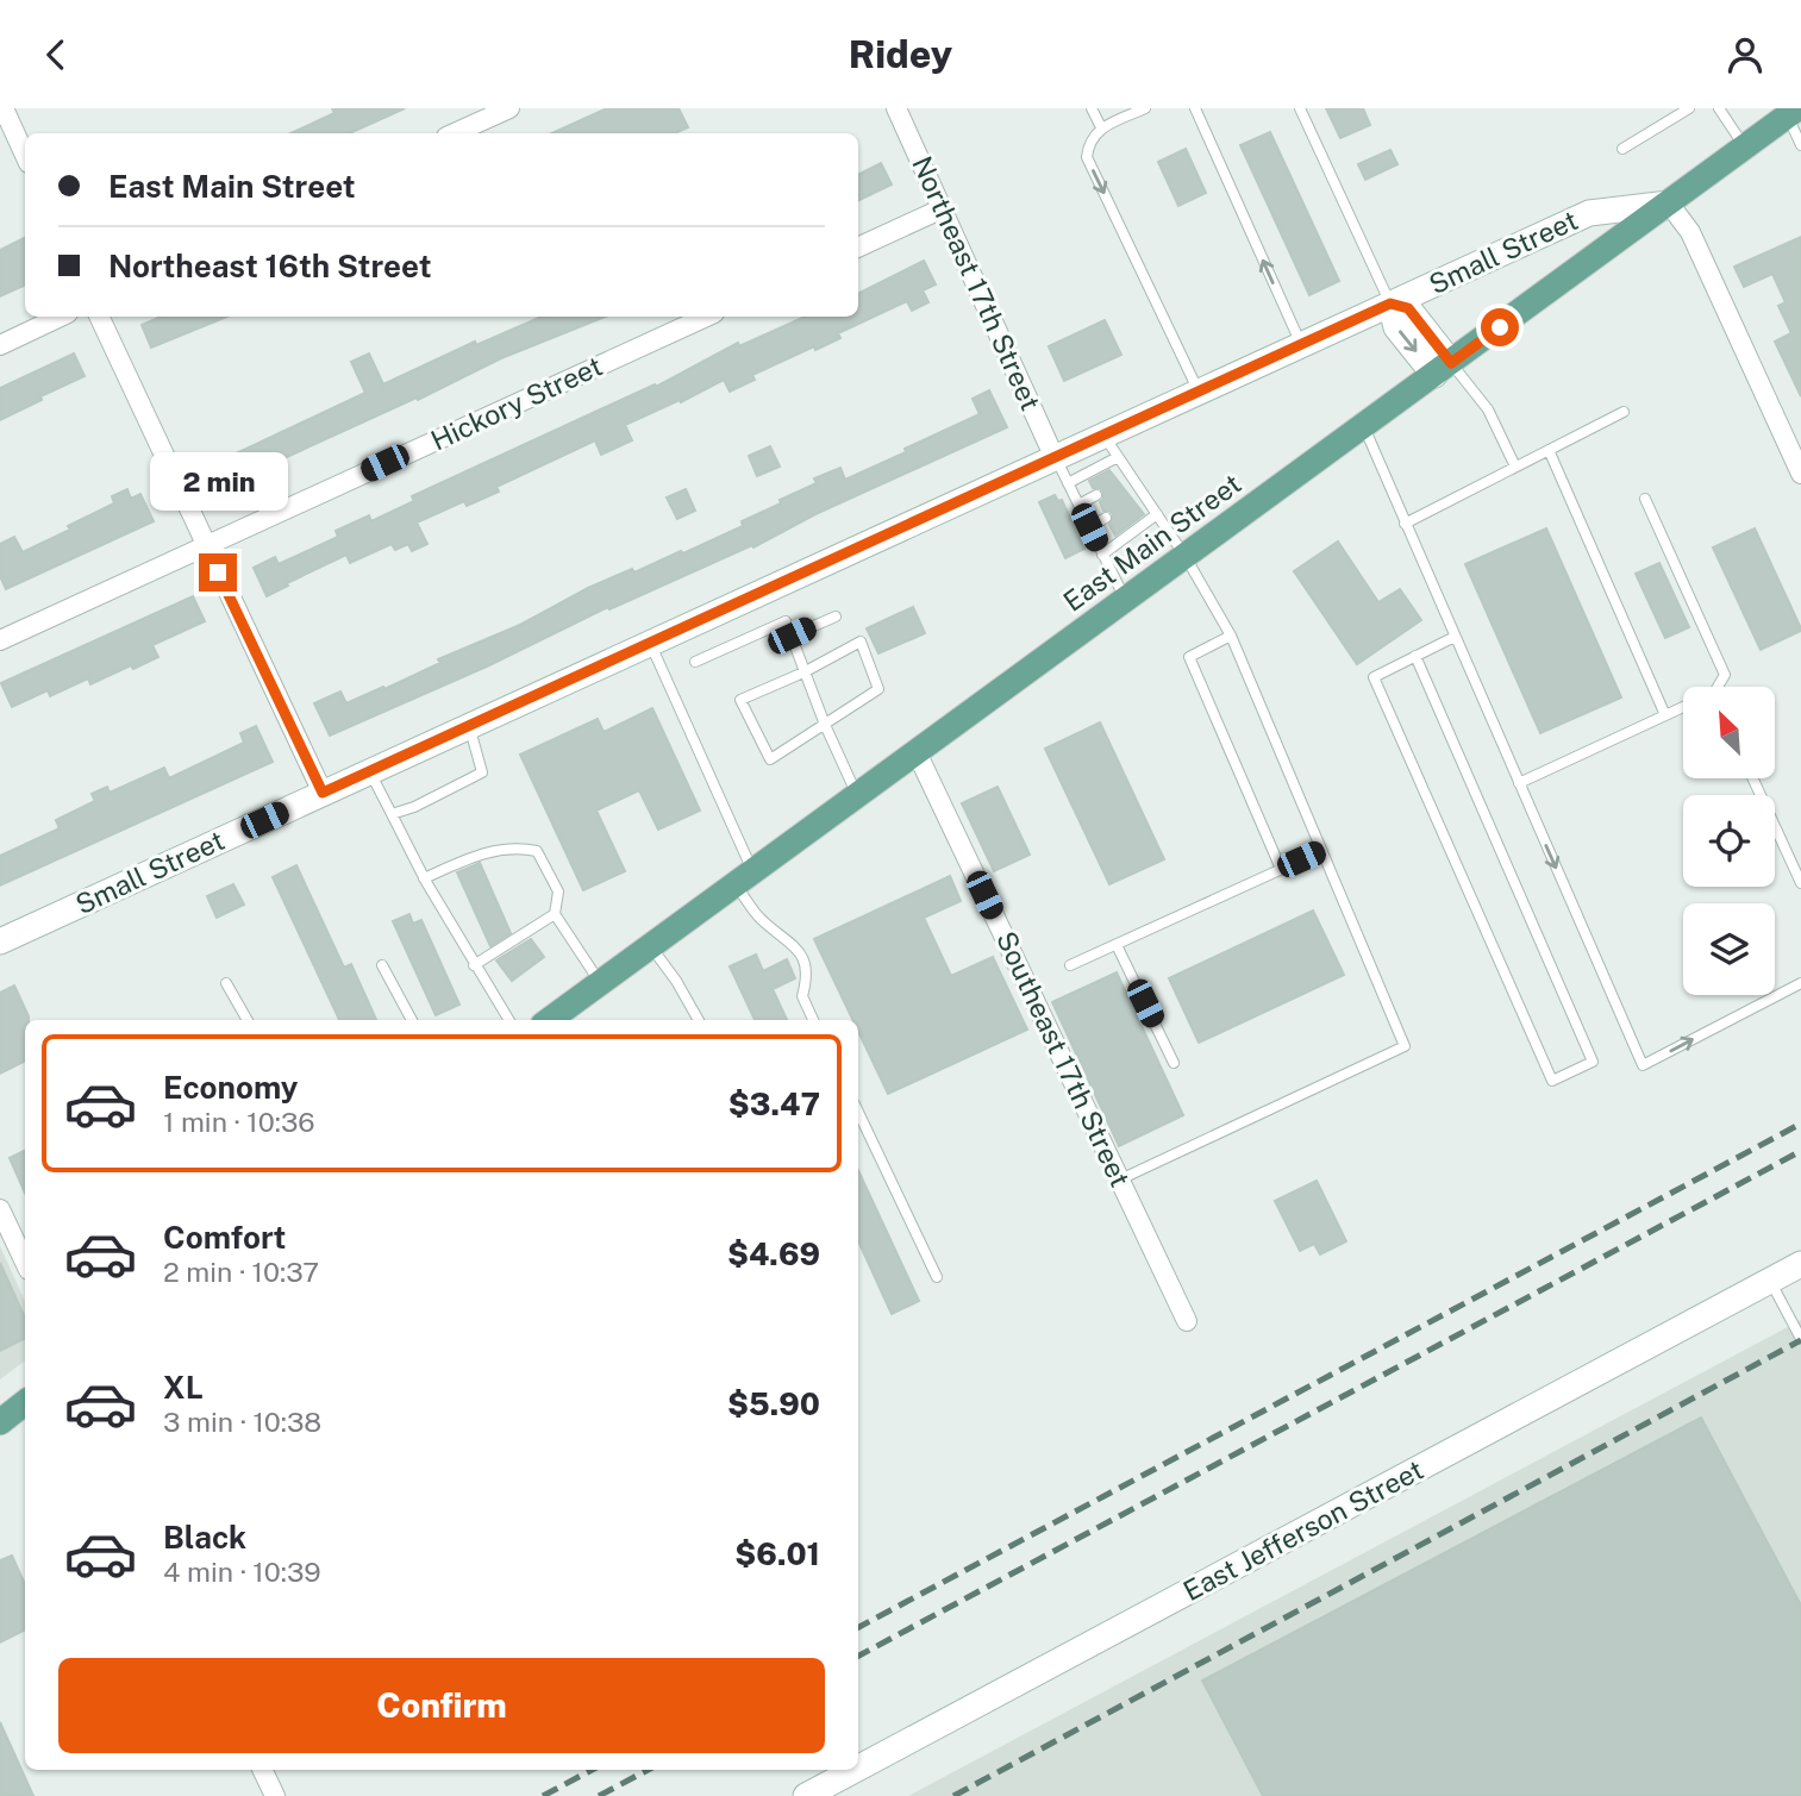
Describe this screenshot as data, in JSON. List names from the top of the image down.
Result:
{
  "streets": {
    "main road": ["East Main Street"],
    "street": [
      "Small Street",
      "Northeast 17th Street",
      "Hickory Street",
      "Southeast 17th Street",
      "East Jefferson Street"
    ]
  },
  "crossings": [
    ["Small Street", "Northeast 17th Street"],
    ["Small Street", "East Main Street"],
    ["East Main Street", "Southeast 17th Street"]
  ],
  "north": "top left",
  "page": {
    "header": "Ridey",
    "banner": ["East Main Street", "Northeast 16th Street"],
    "bubble": "2 min",
    "list": [
      {
        "name": "Economy",
        "note": "1 min · 10:36",
        "value": "$3.47"
      },
      {
        "name": "Comfort",
        "note": "2 min · 10:37",
        "value": "$4.69"
      },
      {
        "name": "XL",
        "note": "3 min · 10:38",
        "value": "$5.90"
      },
      {
        "name": "Black",
        "note": "4 min · 10:39",
        "value": "$6.01"
      }
    ],
    "buttons": "Confirm"
  }
}
